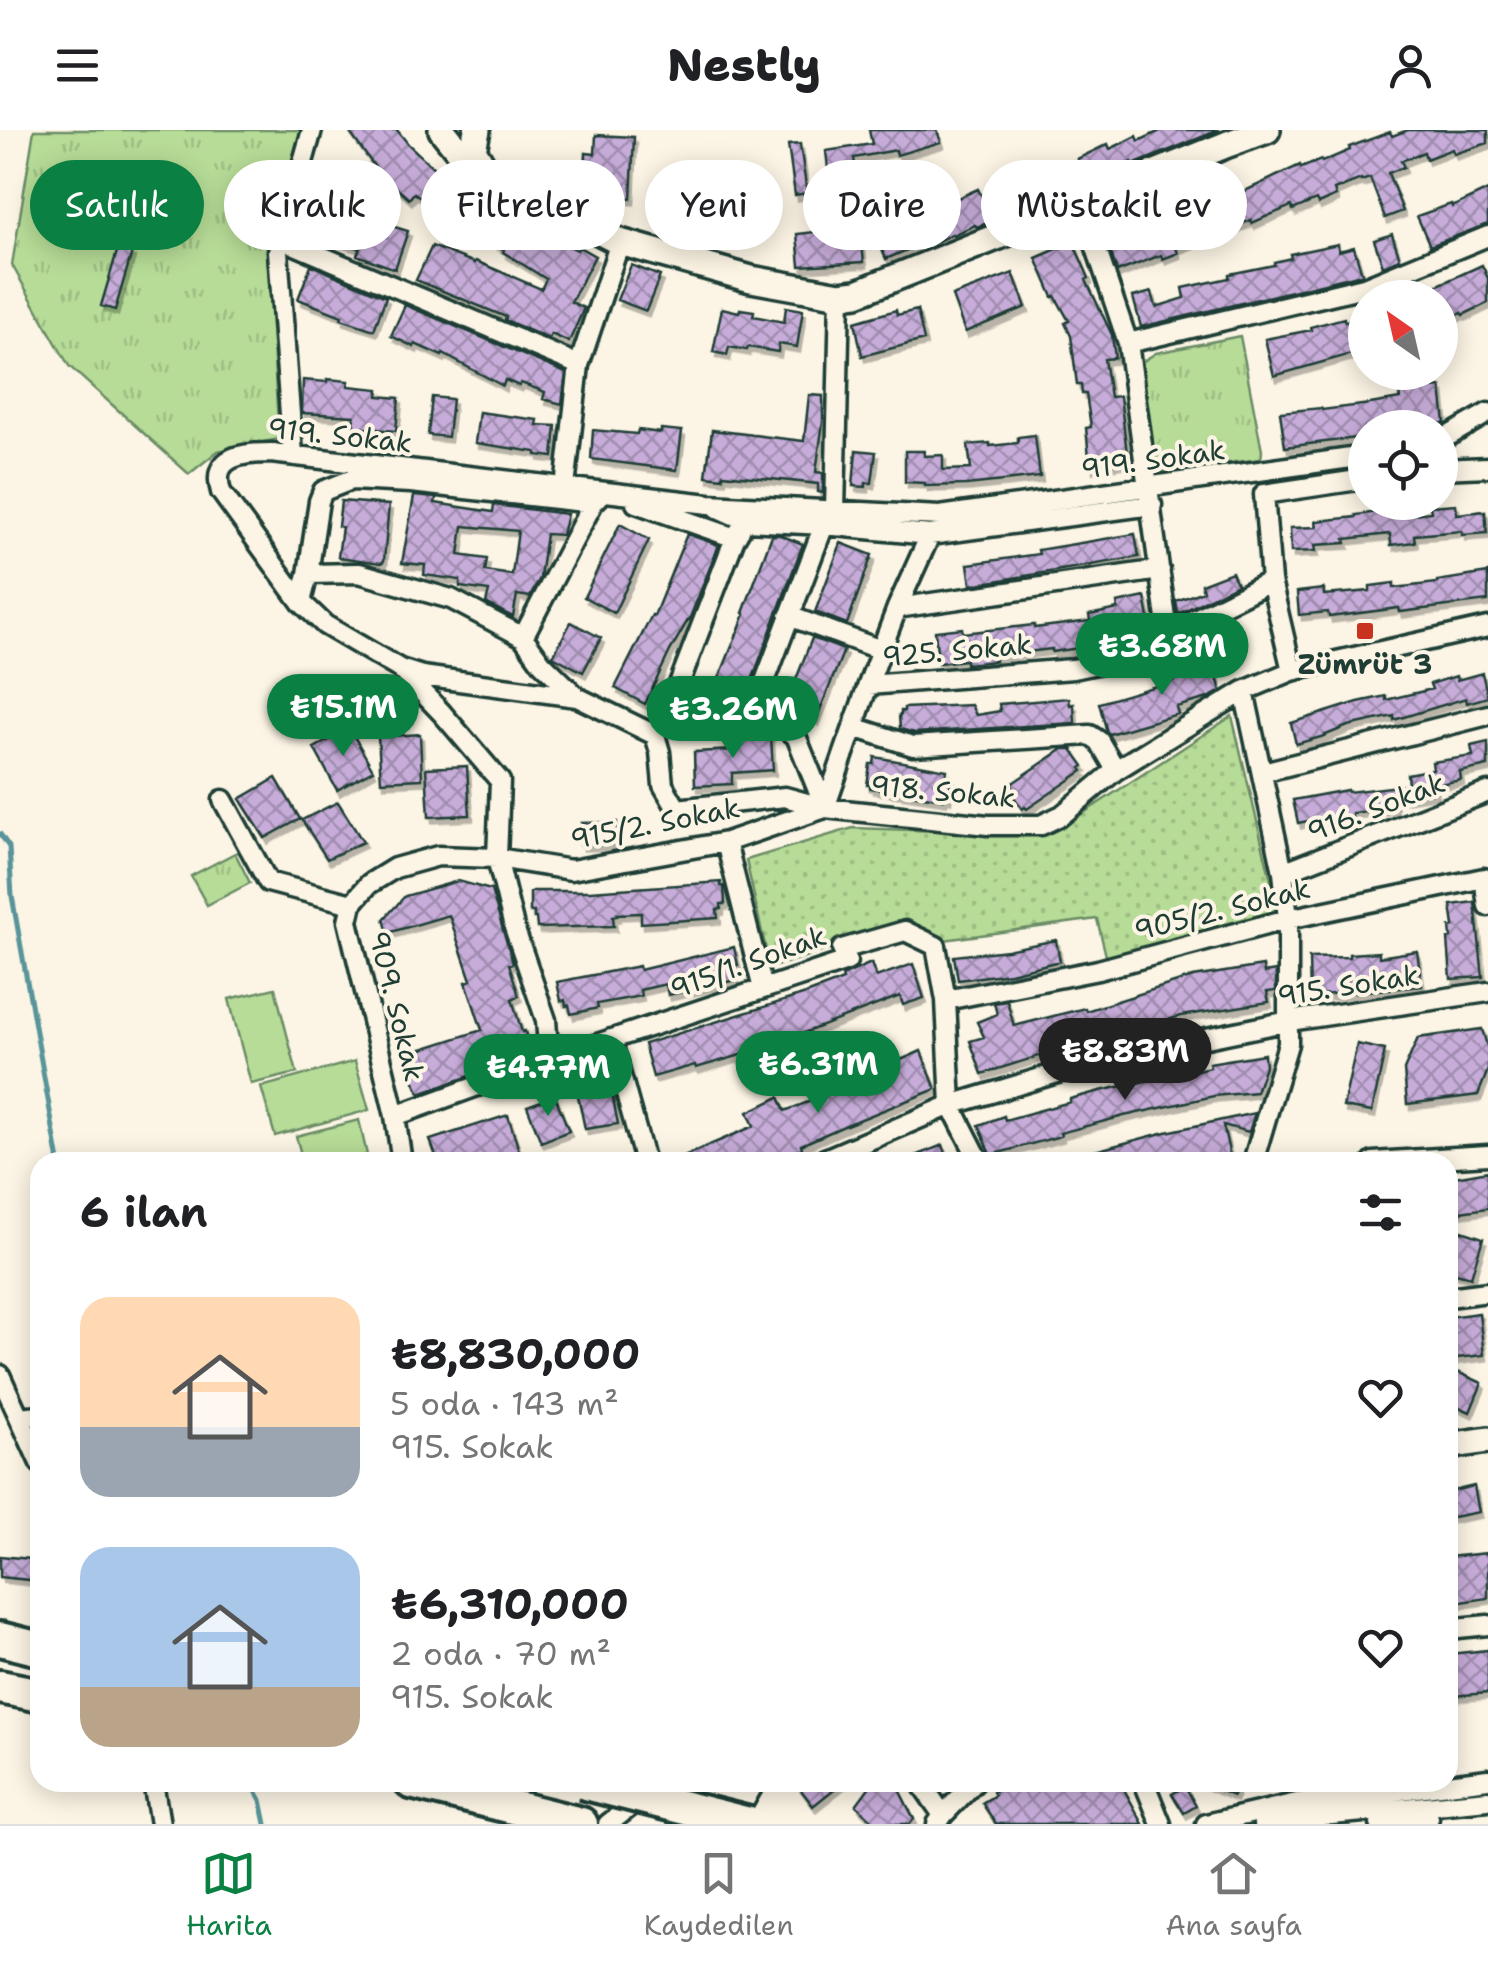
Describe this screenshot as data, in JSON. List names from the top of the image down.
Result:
{
  "streets": {
    "street": [
      "919. Sokak",
      "925. Sokak",
      "918. Sokak",
      "916. Sokak",
      "915/2. Sokak",
      "905/2. Sokak",
      "915/1. Sokak",
      "915. Sokak",
      "909. Sokak"
    ]
  },
  "crossings": [
    ["919. Sokak", "915/2. Sokak"],
    ["919. Sokak", "915/1. Sokak"],
    ["918. Sokak", "915/2. Sokak"],
    ["915/2. Sokak", "909. Sokak"],
    ["905/2. Sokak", "915/1. Sokak"],
    ["915/1. Sokak", "909. Sokak"]
  ],
  "places": {
    "transit": ["Zümrüt 3"]
  },
  "north": "top left",
  "page": {
    "header": "Nestly",
    "chip": [
      "Satılık",
      "Kiralık",
      "Filtreler",
      "Yeni",
      "Daire",
      "Müstakil ev"
    ],
    "price": [
      "₺3.68M",
      "₺15.1M",
      "₺3.26M",
      "₺8.83M",
      "₺6.31M",
      "₺4.77M"
    ],
    "heading": "6 ilan",
    "list": [
      {
        "name": "₺8,830,000",
        "note": "5 oda · 143 m² · 915. Sokak"
      },
      {
        "name": "₺6,310,000",
        "note": "2 oda · 70 m² · 915. Sokak"
      }
    ],
    "tabs": ["Harita", "Kaydedilen", "Ana sayfa"]
  }
}
